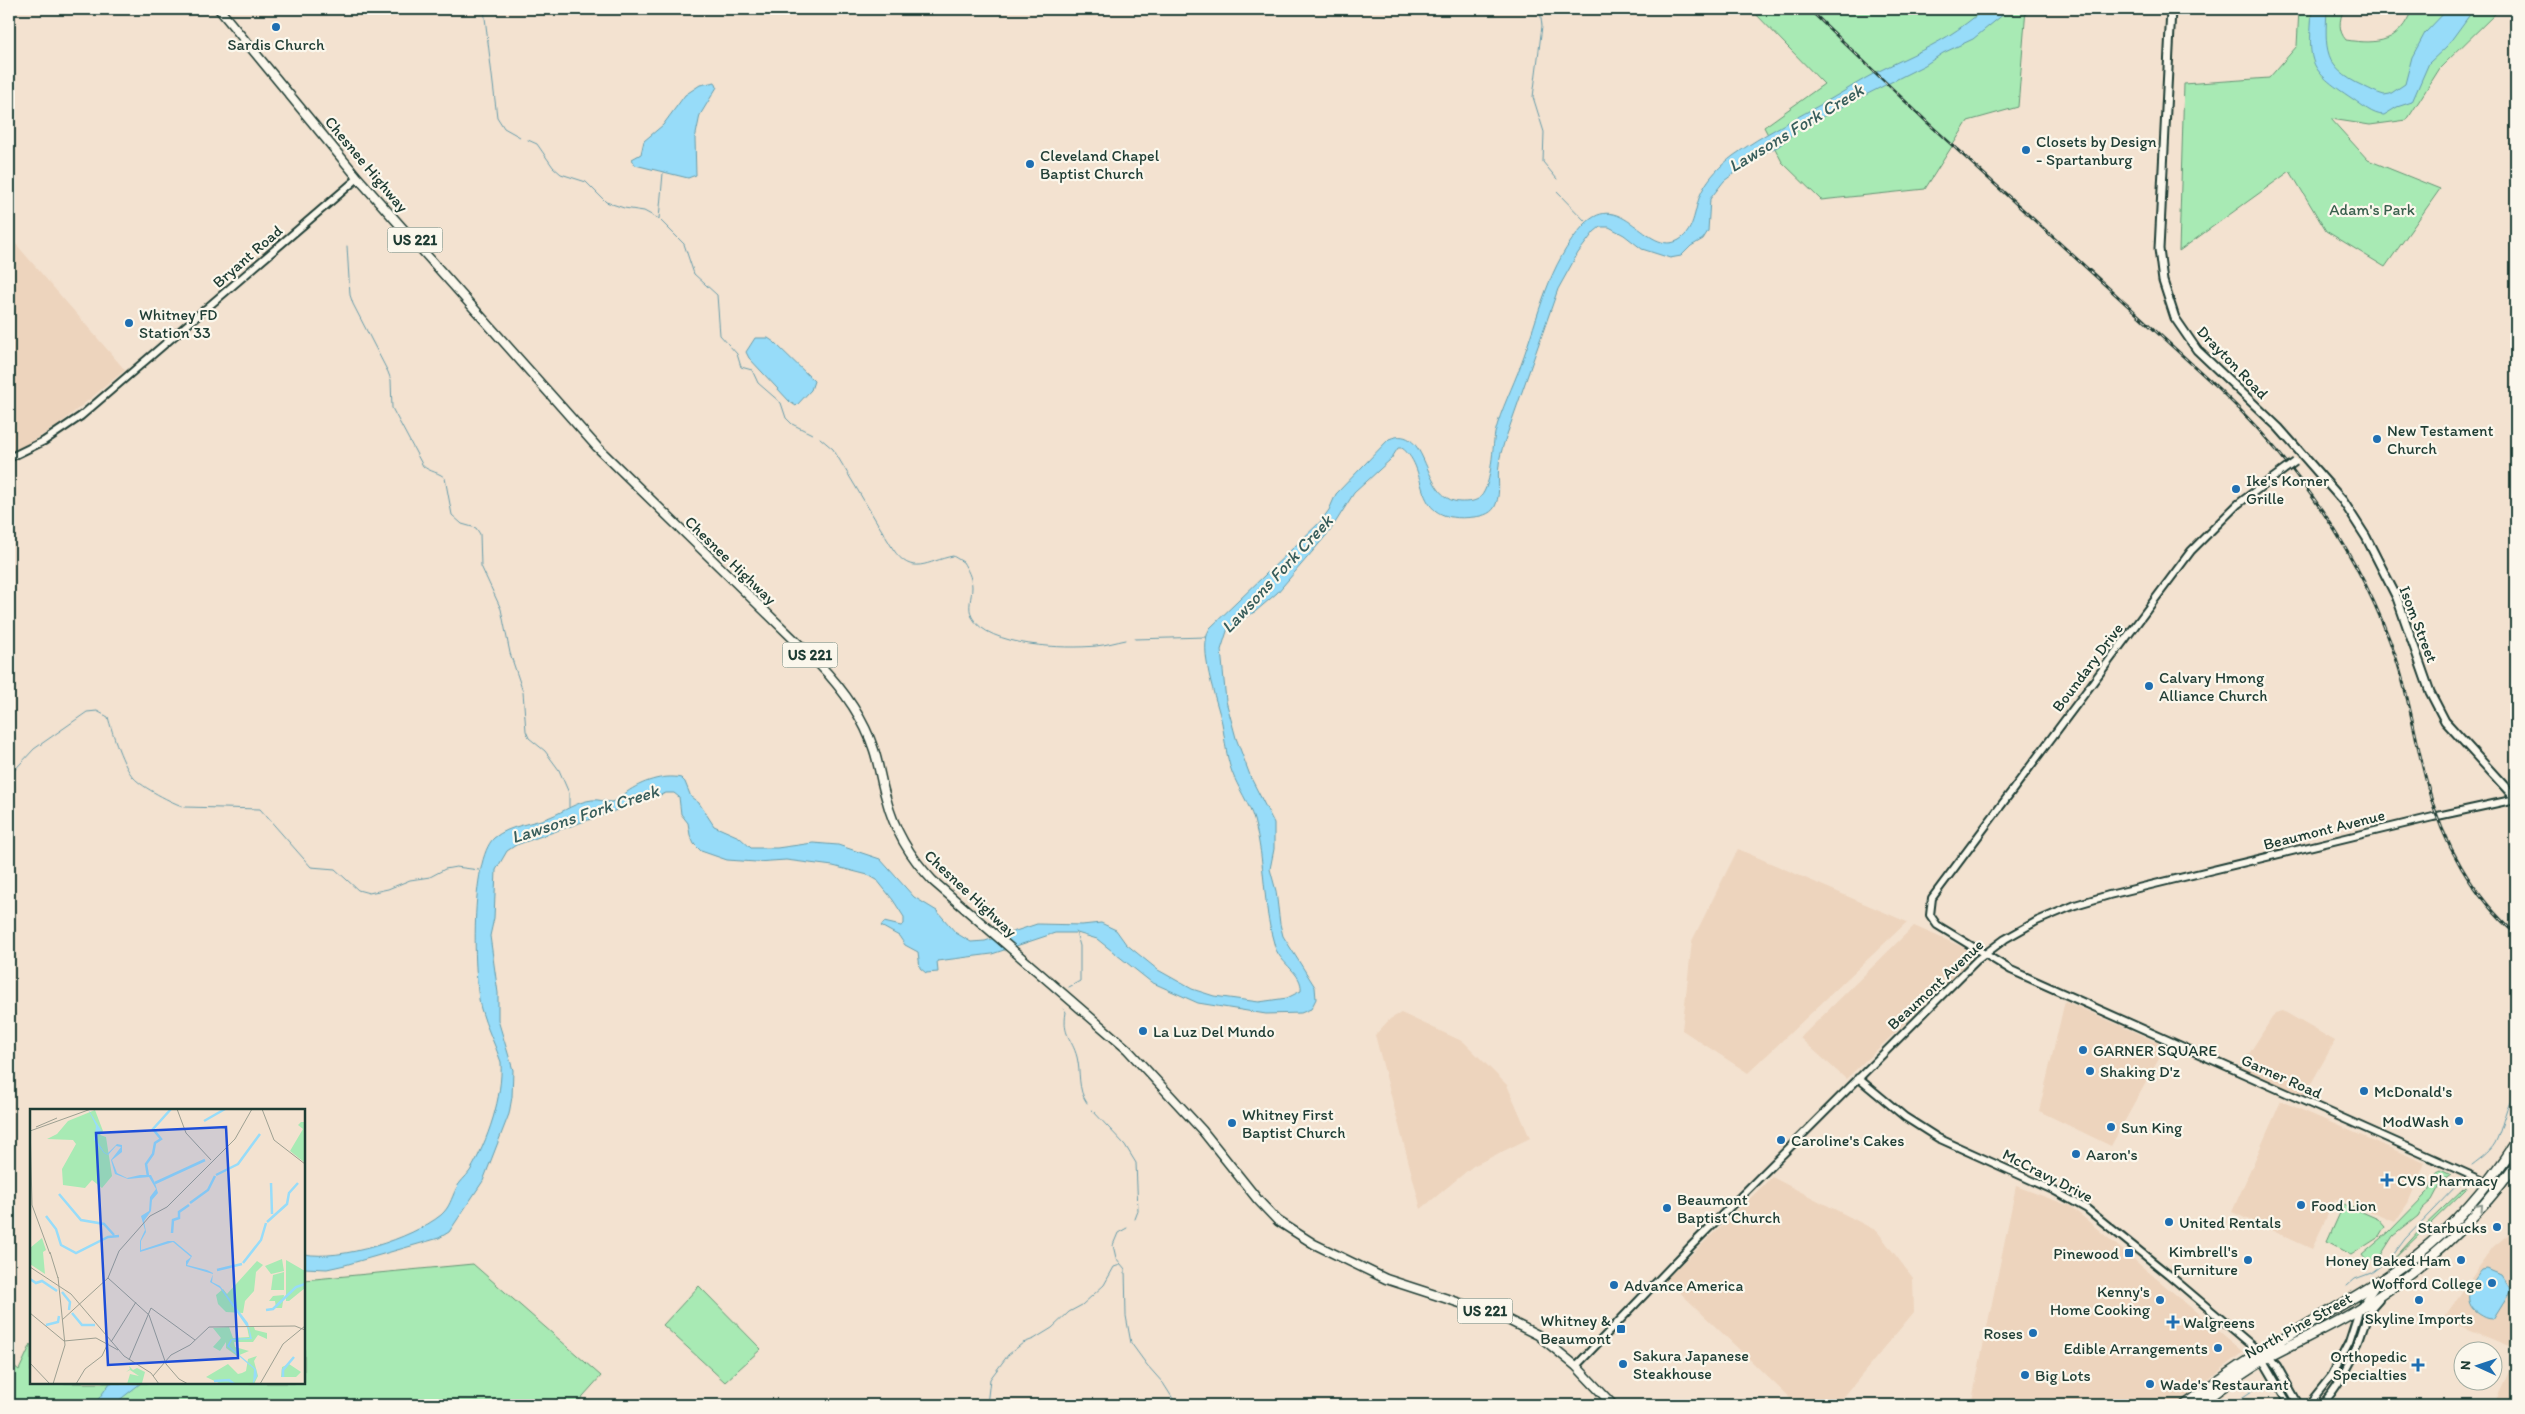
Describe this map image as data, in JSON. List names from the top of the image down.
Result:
{
  "streets": {
    "highway": ["North Pine Street"],
    "main road": [
      "Chesnee Highway",
      "US 221",
      "Drayton Road",
      "Isom Street"
    ],
    "street": [
      "Bryant Road",
      "Boundary Drive",
      "Beaumont Avenue",
      "Garner Road",
      "McCravy Drive"
    ]
  },
  "crossings": [
    ["Chesnee Highway", "US 221"],
    ["Chesnee Highway", "Bryant Road"],
    ["Chesnee Highway", "Beaumont Avenue"],
    ["US 221", "Beaumont Avenue"],
    ["Drayton Road", "Isom Street"],
    ["Drayton Road", "Boundary Drive"],
    ["Isom Street", "Boundary Drive"],
    ["Isom Street", "Beaumont Avenue"],
    ["Boundary Drive", "Garner Road"],
    ["Beaumont Avenue", "Garner Road"],
    ["Beaumont Avenue", "McCravy Drive"],
    ["Garner Road", "North Pine Street"],
    ["McCravy Drive", "North Pine Street"]
  ],
  "water": ["Lawsons Fork Creek"],
  "parks": ["Adam's Park"],
  "places": {
    "other": [
      "Sardis Church",
      "Closets by Design - Spartanburg",
      "Cleveland Chapel Baptist Church",
      "Whitney FD Station 33",
      "New Testament Church",
      "Ike's Korner Grille",
      "Calvary Hmong Alliance Church",
      "La Luz Del Mundo",
      "GARNER SQUARE",
      "Shaking D'z",
      "McDonald's",
      "ModWash",
      "Whitney First Baptist Church",
      "Sun King",
      "Caroline's Cakes",
      "Aaron's",
      "Food Lion",
      "Beaumont Baptist Church",
      "United Rentals",
      "Starbucks",
      "Kimbrell's Furniture",
      "Honey Baked Ham",
      "Wofford College",
      "Advance America",
      "Kenny's Home Cooking",
      "Skyline Imports",
      "Roses",
      "Edible Arrangements",
      "Sakura Japanese Steakhouse",
      "Big Lots",
      "Wade's Restaurant"
    ],
    "health": ["CVS Pharmacy", "Walgreens", "Orthopedic Specialties"],
    "transit": ["Pinewood", "Whitney & Beaumont"]
  },
  "north": "left"
}
